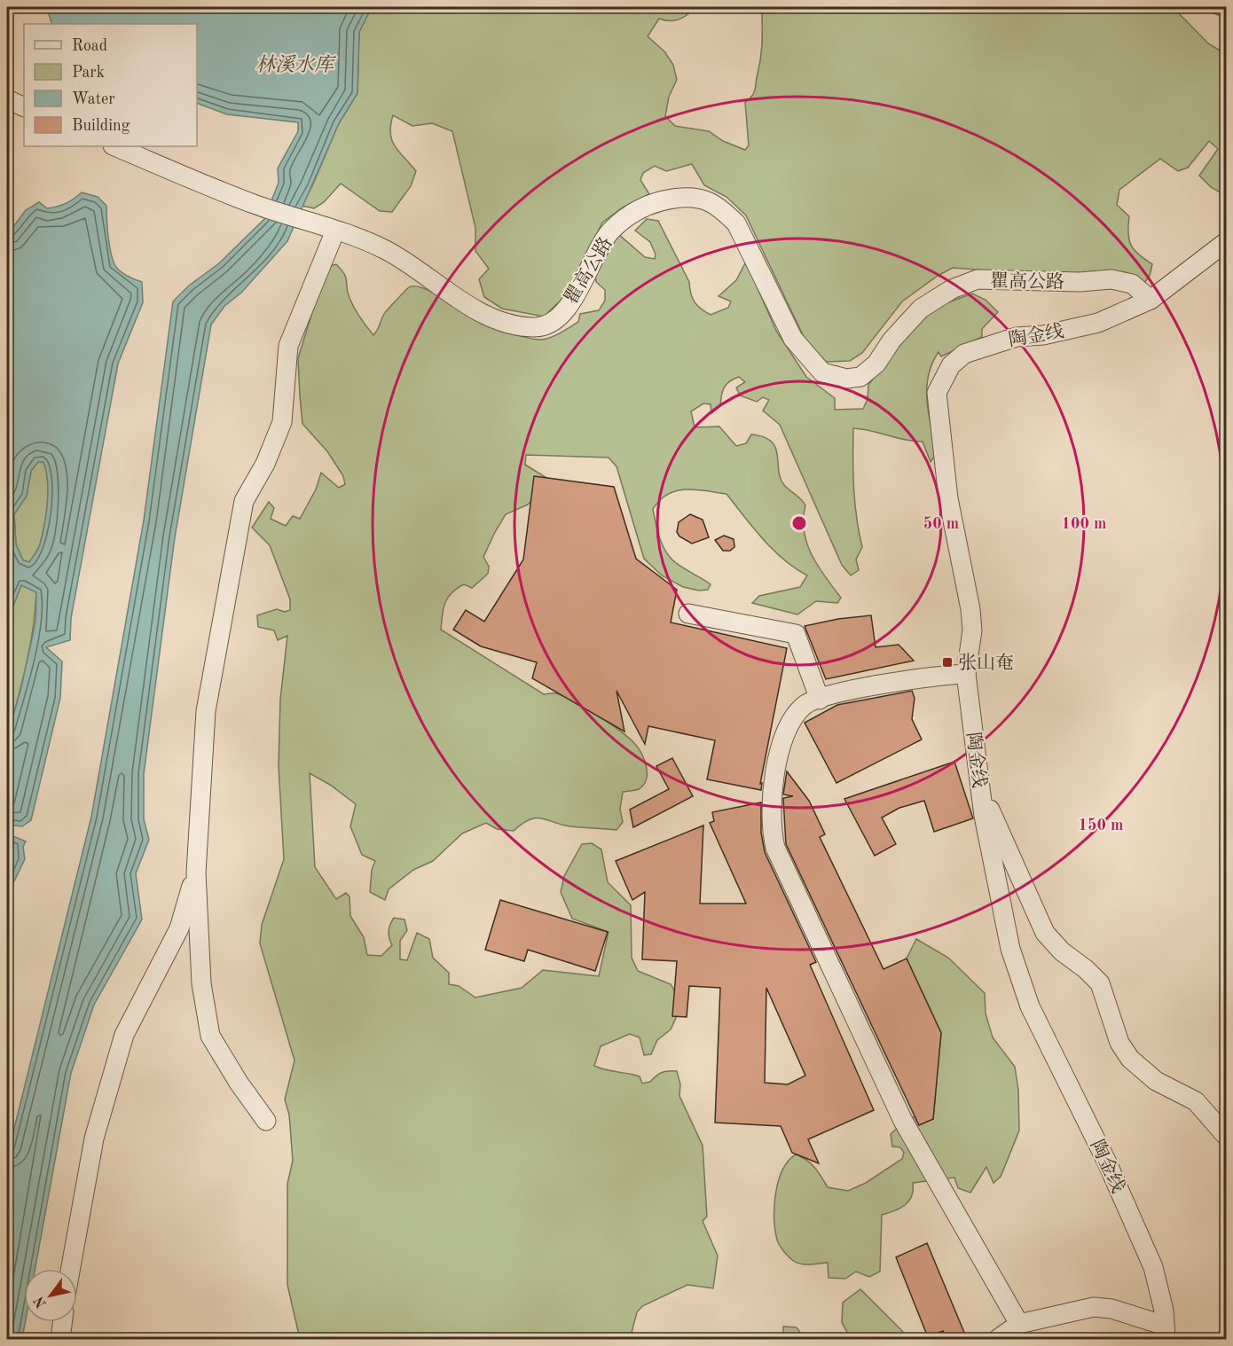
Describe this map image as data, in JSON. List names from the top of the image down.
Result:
{
  "streets": {
    "street": ["瞿高公路", "陶金线"]
  },
  "crossings": [
    ["瞿高公路", "陶金线"]
  ],
  "water": ["林溪水库"],
  "places": {
    "transit": ["张山奄"]
  },
  "legend": [
    "Road",
    "Park",
    "Water",
    "Building"
  ],
  "north": "bottom left",
  "rings": ["50 m", "100 m", "150 m"]
}
